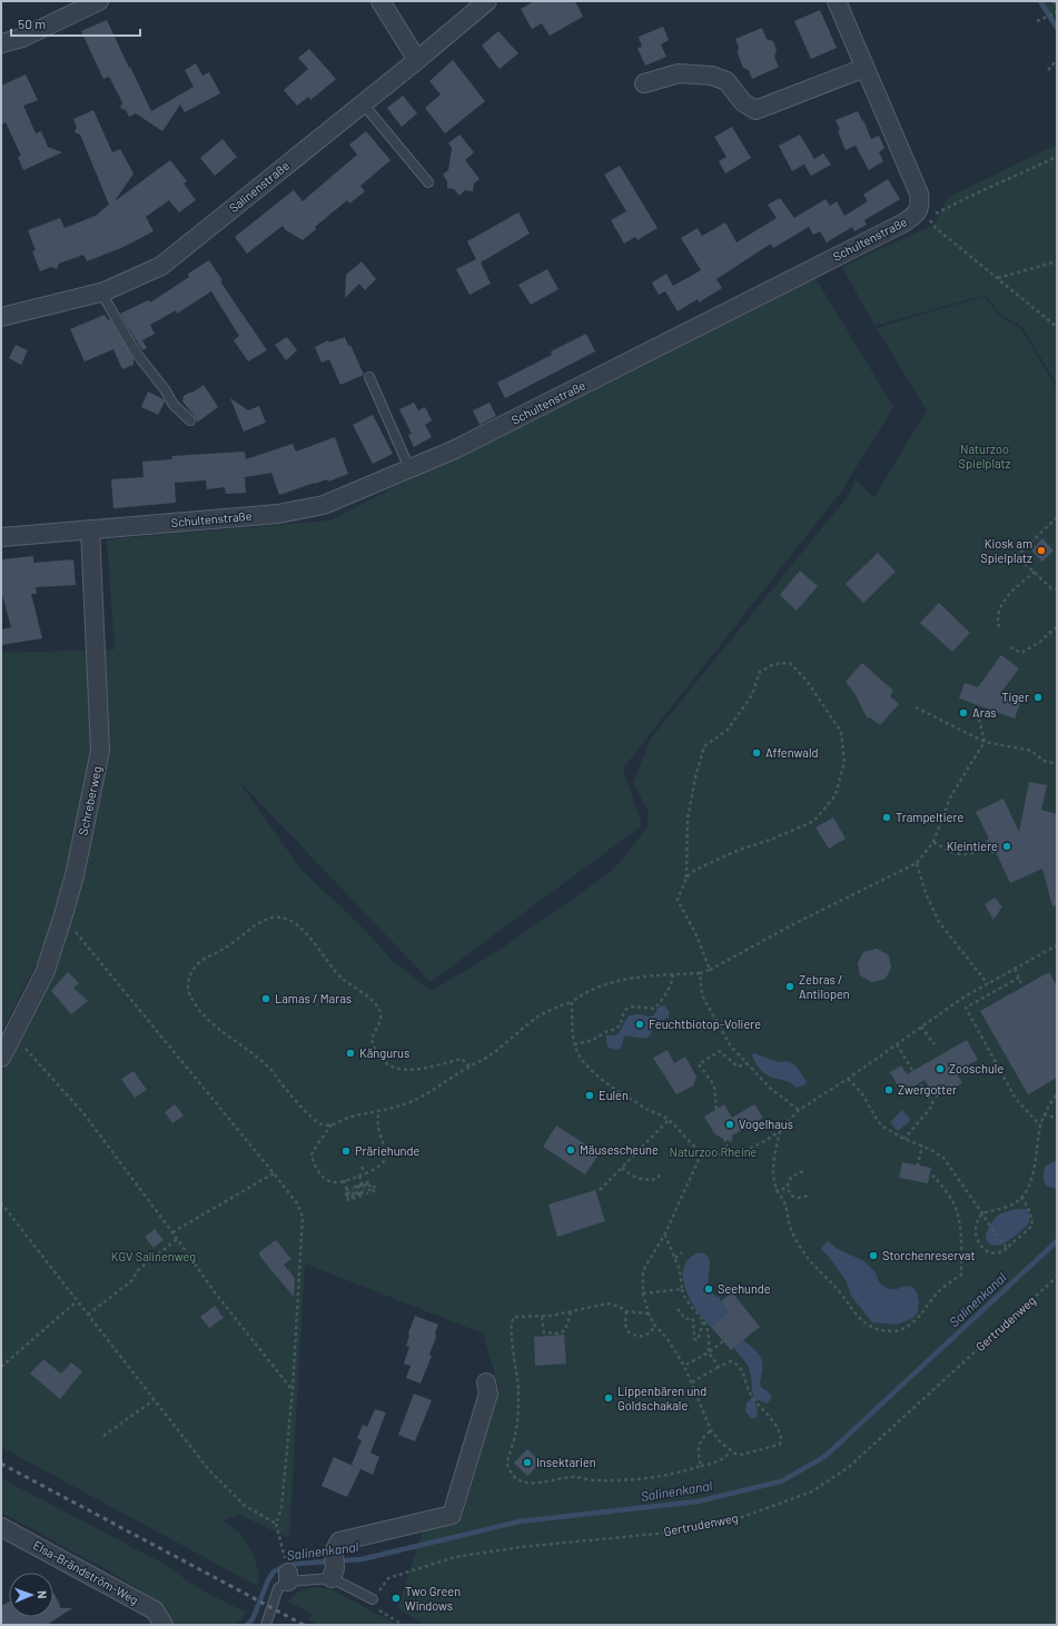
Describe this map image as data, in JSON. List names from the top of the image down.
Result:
{
  "streets": {
    "street": [
      "Salinenstraße",
      "Schultenstraße",
      "Schreberweg",
      "Elsa-Brändström-Weg"
    ],
    "path": ["Gertrudenweg"]
  },
  "crossings": [
    ["Schultenstraße", "Schreberweg"]
  ],
  "water": ["Salinenkanal"],
  "parks": ["Naturzoo Spielplatz", "Naturzoo Rheine", "KGV Salinenweg"],
  "places": [
    "Kiosk am Spielplatz",
    "Tiger",
    "Aras",
    "Affenwald",
    "Trampeltiere",
    "Kleintiere",
    "Zebras / Antilopen",
    "Lamas / Maras",
    "Feuchtbiotop-Voliere",
    "Kängurus",
    "Zooschule",
    "Zwergotter",
    "Eulen",
    "Vogelhaus",
    "Mäusescheune",
    "Präriehunde",
    "Storchenreservat",
    "Seehunde",
    "Lippenbären und Goldschakale",
    "Insektarien",
    "Two Green Windows"
  ],
  "scale_bar": "50 m",
  "north": "right"
}
